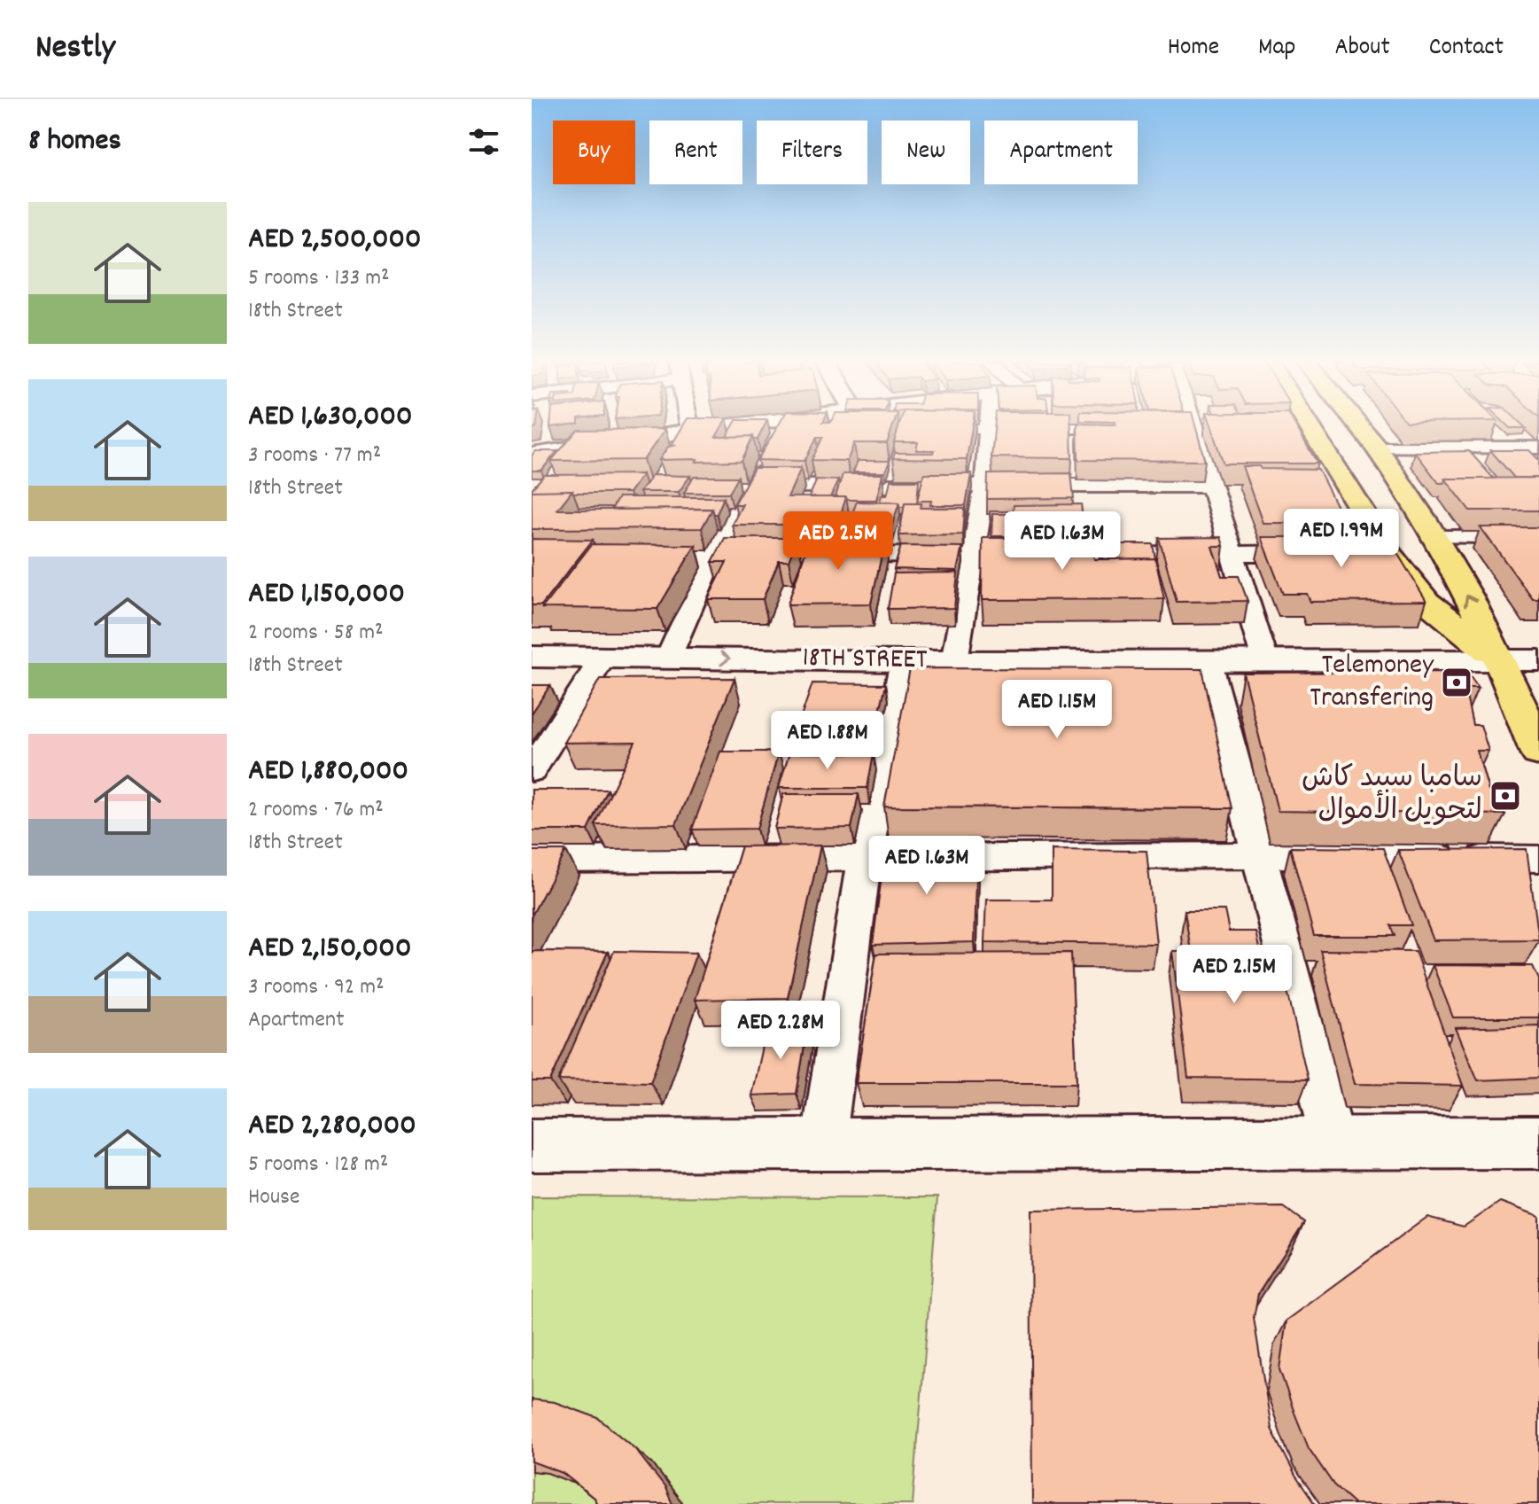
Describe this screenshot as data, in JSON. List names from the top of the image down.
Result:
{
  "streets": {
    "street": ["18TH STREET"]
  },
  "places": {
    "bank": ["Telemoney Transfering", "سامبا سبيد كاش لتحويل الأموال"]
  },
  "page": {
    "header": "Nestly",
    "nav": [
      "Home",
      "Map",
      "About",
      "Contact"
    ],
    "heading": "8 homes",
    "chip": [
      "Buy",
      "Rent",
      "Filters",
      "New",
      "Apartment"
    ],
    "list": [
      {
        "name": "AED 2,500,000",
        "note": "5 rooms · 133 m² · 18th Street"
      },
      {
        "name": "AED 1,630,000",
        "note": "3 rooms · 77 m² · 18th Street"
      },
      {
        "name": "AED 1,150,000",
        "note": "2 rooms · 58 m² · 18th Street"
      },
      {
        "name": "AED 1,880,000",
        "note": "2 rooms · 76 m² · 18th Street"
      },
      {
        "name": "AED 2,150,000",
        "note": "3 rooms · 92 m² · Apartment"
      },
      {
        "name": "AED 2,280,000",
        "note": "5 rooms · 128 m² · House"
      }
    ],
    "price": [
      "AED 1.99M",
      "AED 2.5M",
      "AED 1.63M",
      "AED 1.15M",
      "AED 1.88M",
      "AED 1.63M",
      "AED 2.15M",
      "AED 2.28M"
    ]
  }
}
